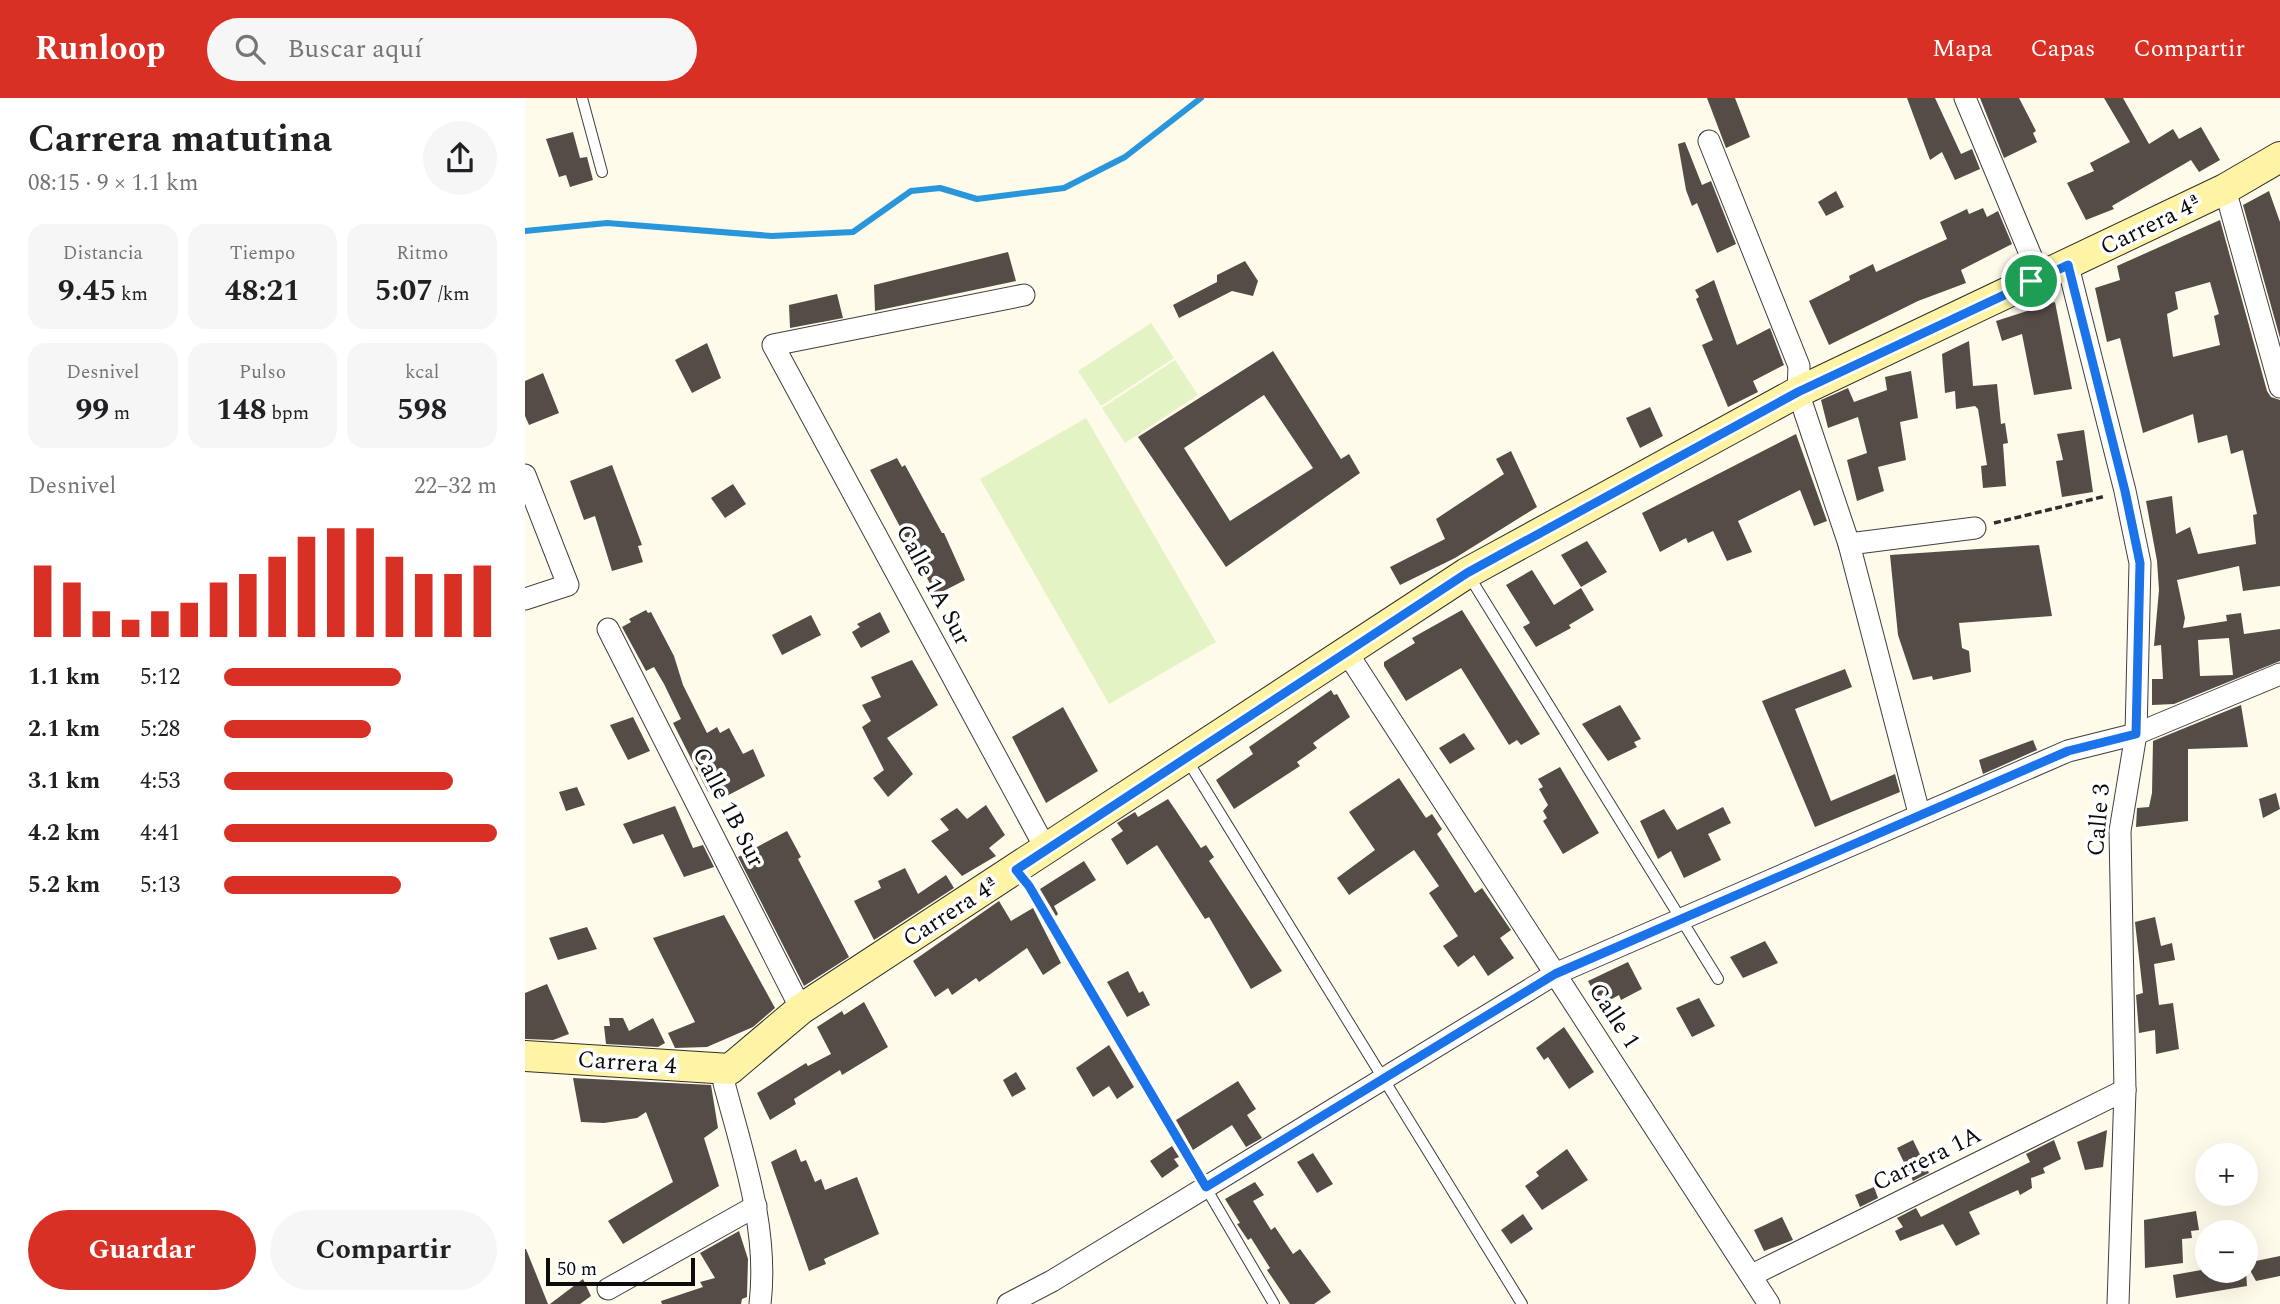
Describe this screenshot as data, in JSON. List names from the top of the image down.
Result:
{
  "streets": {
    "street": [
      "Carrera 4ª",
      "Calle 1A Sur",
      "Calle 1B Sur",
      "Calle 3",
      "Calle 1",
      "Carrera 4",
      "Carrera 1A"
    ]
  },
  "crossings": [
    ["Carrera 4ª", "Calle 1A Sur"],
    ["Carrera 4ª", "Calle 1B Sur"],
    ["Carrera 4ª", "Calle 3"],
    ["Carrera 4ª", "Calle 1"],
    ["Carrera 4ª", "Carrera 4"],
    ["Calle 3", "Carrera 1A"],
    ["Calle 1", "Carrera 1A"]
  ],
  "scale_bar": "50 m",
  "page": {
    "header": "Runloop",
    "search": "Buscar aquí",
    "nav": ["Mapa", "Capas", "Compartir"],
    "heading": ["Carrera matutina", "08:15 · 9 × 1.1 km"],
    "stats": [
      ["Distancia", "9.45 km"],
      ["Tiempo", "48:21"],
      ["Ritmo", "5:07 /km"],
      ["Desnivel", "99 m"],
      ["Pulso", "148 bpm"],
      ["kcal", "598"]
    ],
    "chart": ["Desnivel", "22–32 m"],
    "list": [
      {
        "name": "1.1 km",
        "note": "5:12"
      },
      {
        "name": "2.1 km",
        "note": "5:28"
      },
      {
        "name": "3.1 km",
        "note": "4:53"
      },
      {
        "name": "4.2 km",
        "note": "4:41"
      },
      {
        "name": "5.2 km",
        "note": "5:13"
      }
    ],
    "map_buttons": ["+", "−"],
    "buttons": ["Guardar", "Compartir"],
    "scale": "50 m"
  }
}
